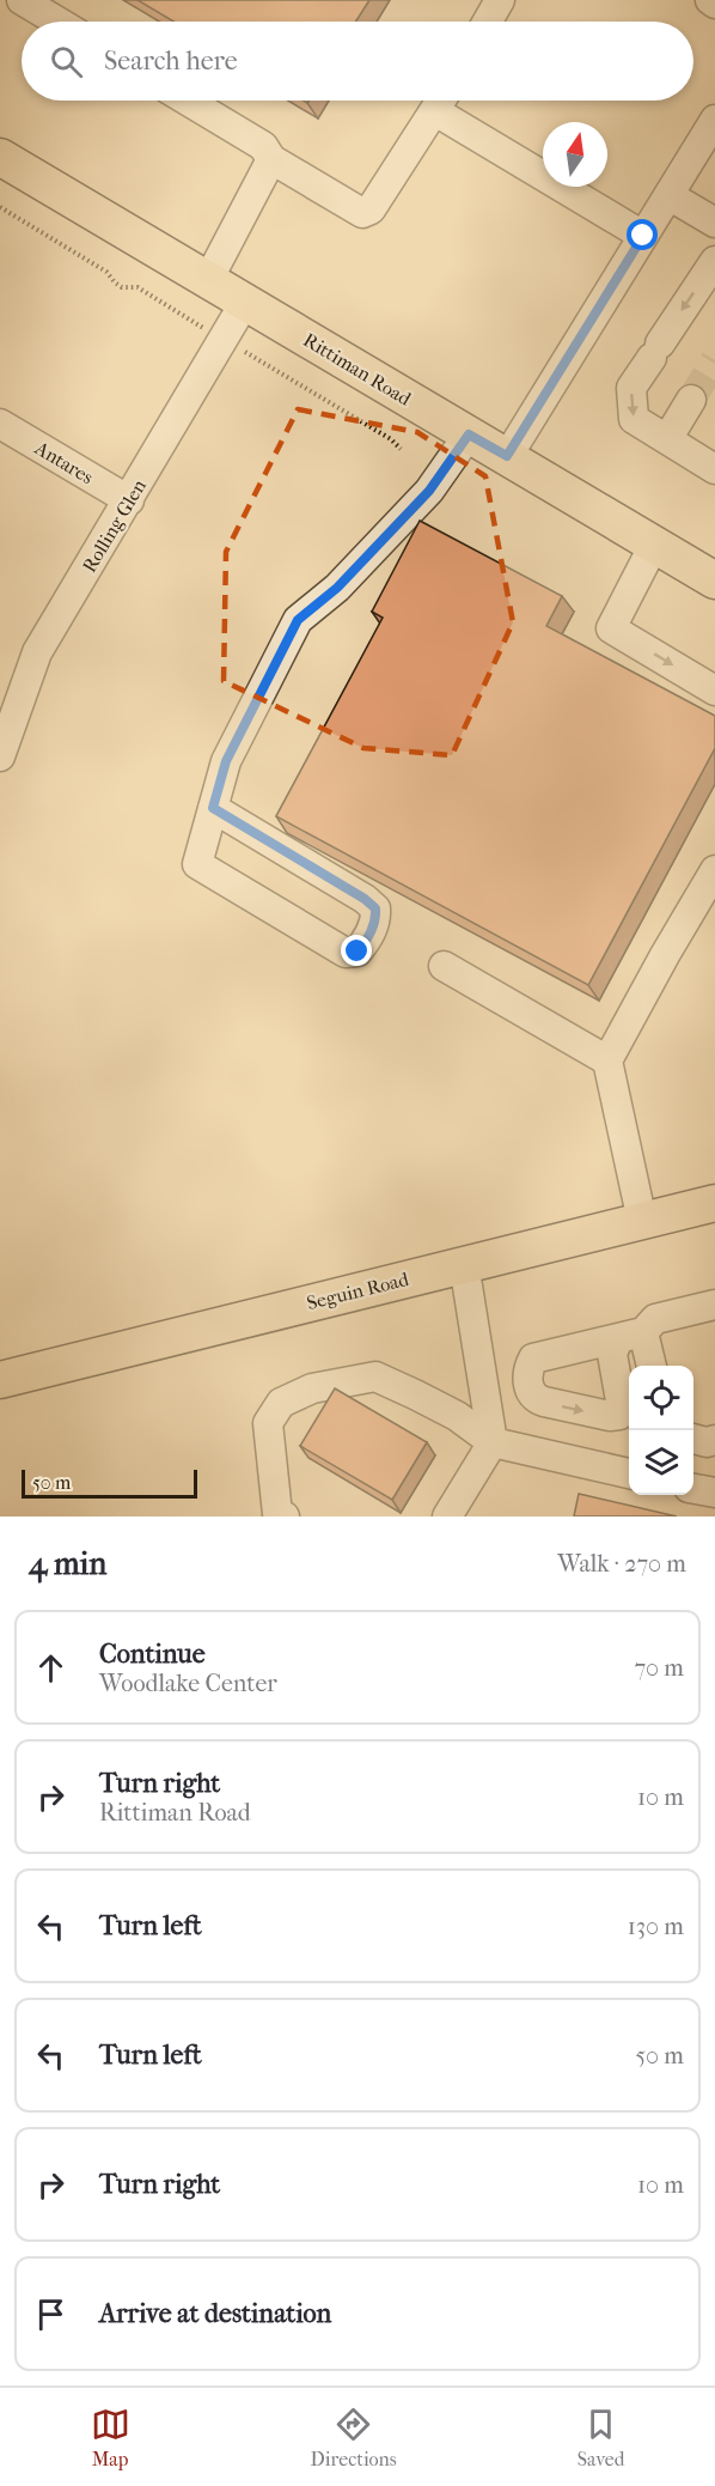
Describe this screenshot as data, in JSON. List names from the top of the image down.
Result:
{
  "streets": {
    "main road": ["Rittiman Road", "Seguin Road"],
    "street": ["Antares", "Rolling Glen"]
  },
  "crossings": [
    ["Rittiman Road", "Rolling Glen"],
    ["Antares", "Rolling Glen"]
  ],
  "scale_bar": "50 m",
  "north": "top",
  "page": {
    "search": "Search here",
    "scale": "50 m",
    "heading": ["4 min", "Walk · 270 m"],
    "list": [
      ["Continue", "Woodlake Center", "70 m"],
      ["Turn right", "Rittiman Road", "10 m"],
      ["Turn left", "130 m"],
      ["Turn left", "50 m"],
      ["Turn right", "10 m"],
      "Arrive at destination"
    ],
    "nav": ["Map", "Directions", "Saved"]
  }
}
